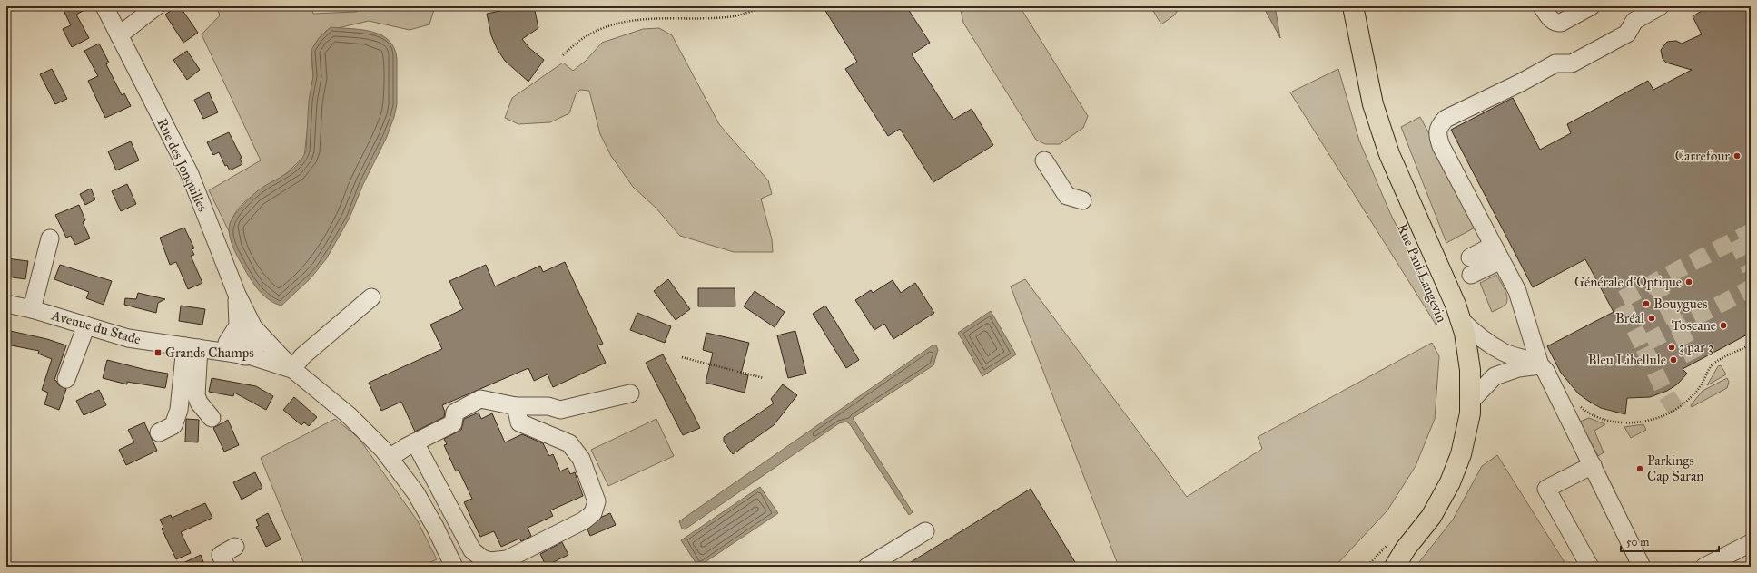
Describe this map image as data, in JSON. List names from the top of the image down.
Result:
{
  "streets": {
    "main road": ["Rue Paul Langevin"],
    "street": ["Rue des Jonquilles", "Avenue du Stade"]
  },
  "crossings": [
    ["Rue des Jonquilles", "Avenue du Stade"]
  ],
  "places": {
    "other": [
      "Carrefour",
      "Générale d'Optique",
      "Bouygues",
      "Bréal",
      "Toscane",
      "3 par 3",
      "Bleu Libellule",
      "Parkings Cap Saran"
    ],
    "transit": ["Grands Champs"]
  },
  "scale_bar": "50 m"
}
